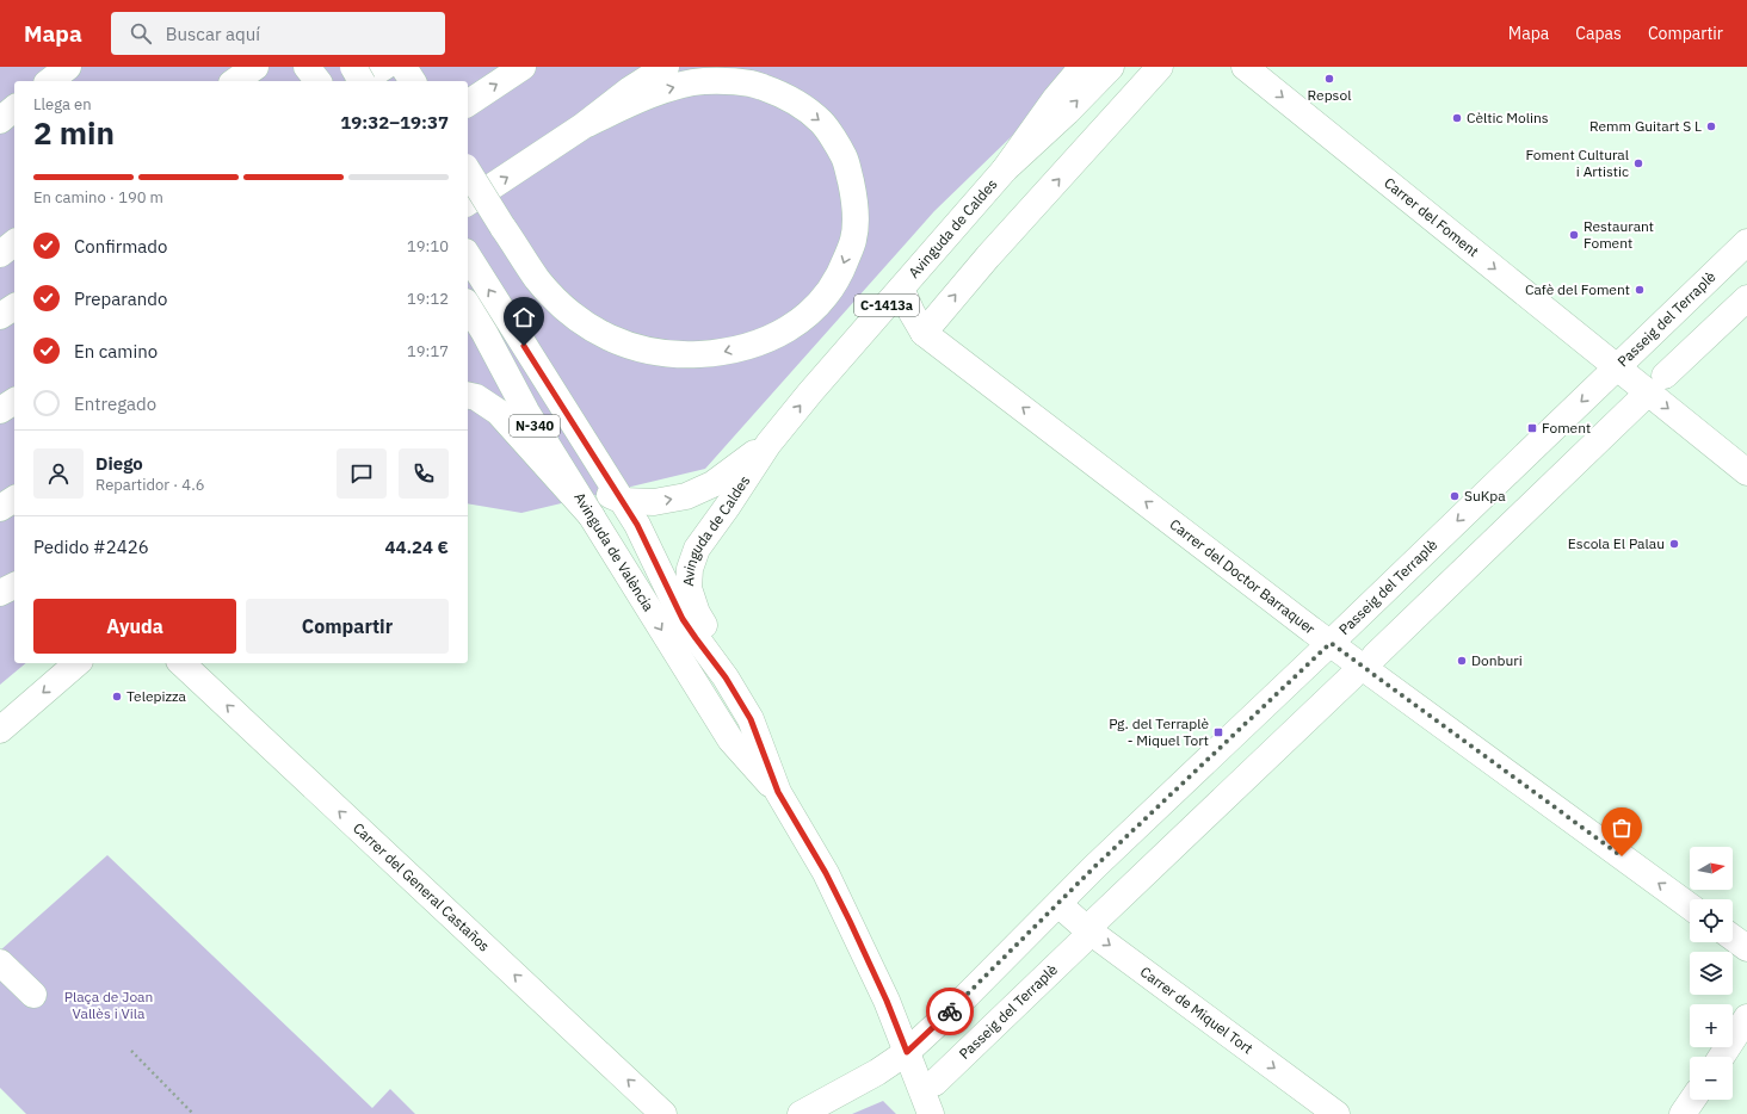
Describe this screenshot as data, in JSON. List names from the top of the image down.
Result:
{
  "streets": {
    "main road": [
      "Carrer del Foment",
      "Avinguda de Caldes",
      "C-1413a",
      "Passeig del Terraplè",
      "N-340",
      "Avinguda de València",
      "Carrer del Doctor Barraquer",
      "Carrer del General Castaños",
      "Carrer de Miquel Tort"
    ]
  },
  "crossings": [
    ["Carrer del Foment", "Passeig del Terraplè"],
    ["Avinguda de Caldes", "Avinguda de València"],
    ["Avinguda de Caldes", "Carrer del Doctor Barraquer"],
    ["Passeig del Terraplè", "Avinguda de València"],
    ["Passeig del Terraplè", "Carrer del Doctor Barraquer"],
    ["Passeig del Terraplè", "Carrer de Miquel Tort"]
  ],
  "one_way": [
    "Carrer del Foment",
    "Carrer del Doctor Barraquer",
    "Carrer del General Castaños",
    "Carrer de Miquel Tort"
  ],
  "parks": ["Plaça de Joan Vallès i Vila"],
  "places": {
    "other": [
      "Repsol",
      "Cèltic Molins",
      "Remm Guitart S L",
      "Foment Cultural i Artistic",
      "Restaurant Foment",
      "Cafè del Foment",
      "SuKpa",
      "Escola El Palau",
      "Donburi",
      "Telepizza"
    ],
    "transit": ["Foment", "Pg. del Terraplè - Miquel Tort"]
  },
  "north": "right",
  "page": {
    "header": "Mapa",
    "search": "Buscar aquí",
    "nav": ["Mapa", "Capas", "Compartir"],
    "heading": ["2 min", "Llega en", "19:32–19:37"],
    "panel": [
      "Diego",
      "Repartidor · 4.6",
      "Pedido #2426",
      "44.24 €"
    ],
    "bar": "En camino · 190 m",
    "list": [
      ["Confirmado", "19:10"],
      ["Preparando", "19:12"],
      ["En camino", "19:17"],
      "Entregado"
    ],
    "buttons": ["Ayuda", "Compartir"],
    "map_buttons": ["+", "−"]
  }
}
